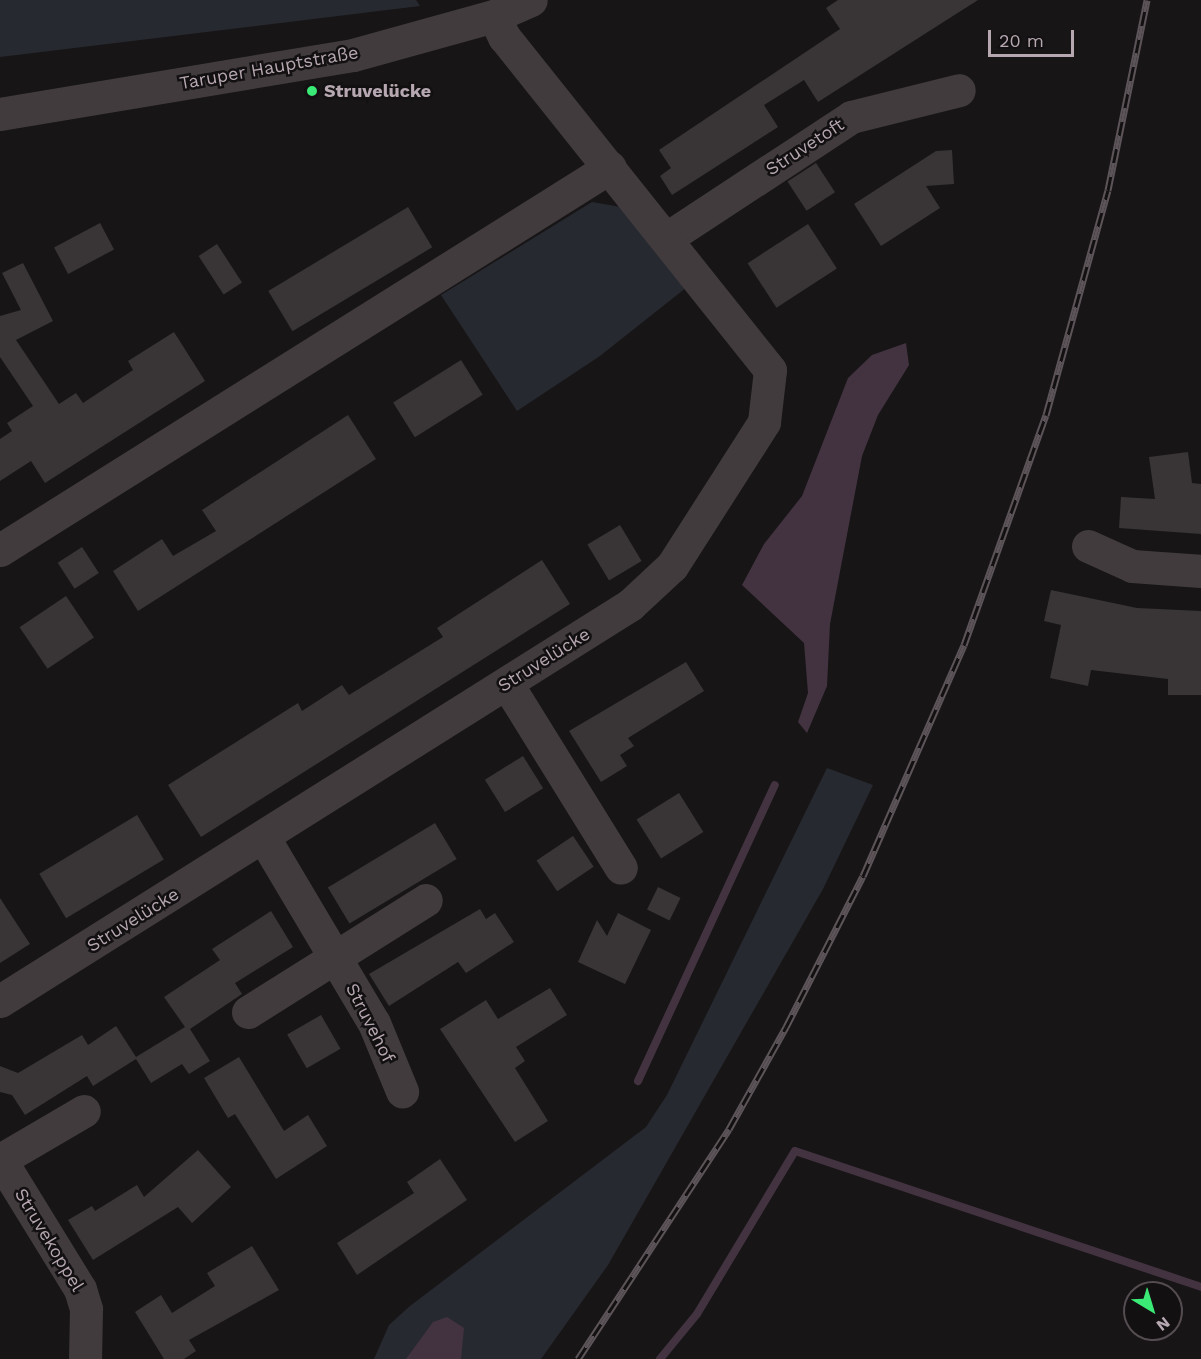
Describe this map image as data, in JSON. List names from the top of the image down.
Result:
{
  "streets": {
    "street": [
      "Taruper Hauptstraße",
      "Struvetoft",
      "Struvelücke",
      "Struvehof",
      "Struvekoppel"
    ]
  },
  "crossings": [
    ["Taruper Hauptstraße", "Struvelücke"],
    ["Struvetoft", "Struvelücke"],
    ["Struvelücke", "Struvehof"]
  ],
  "places": ["Struvelücke"],
  "scale_bar": "20 m",
  "north": "bottom right"
}
